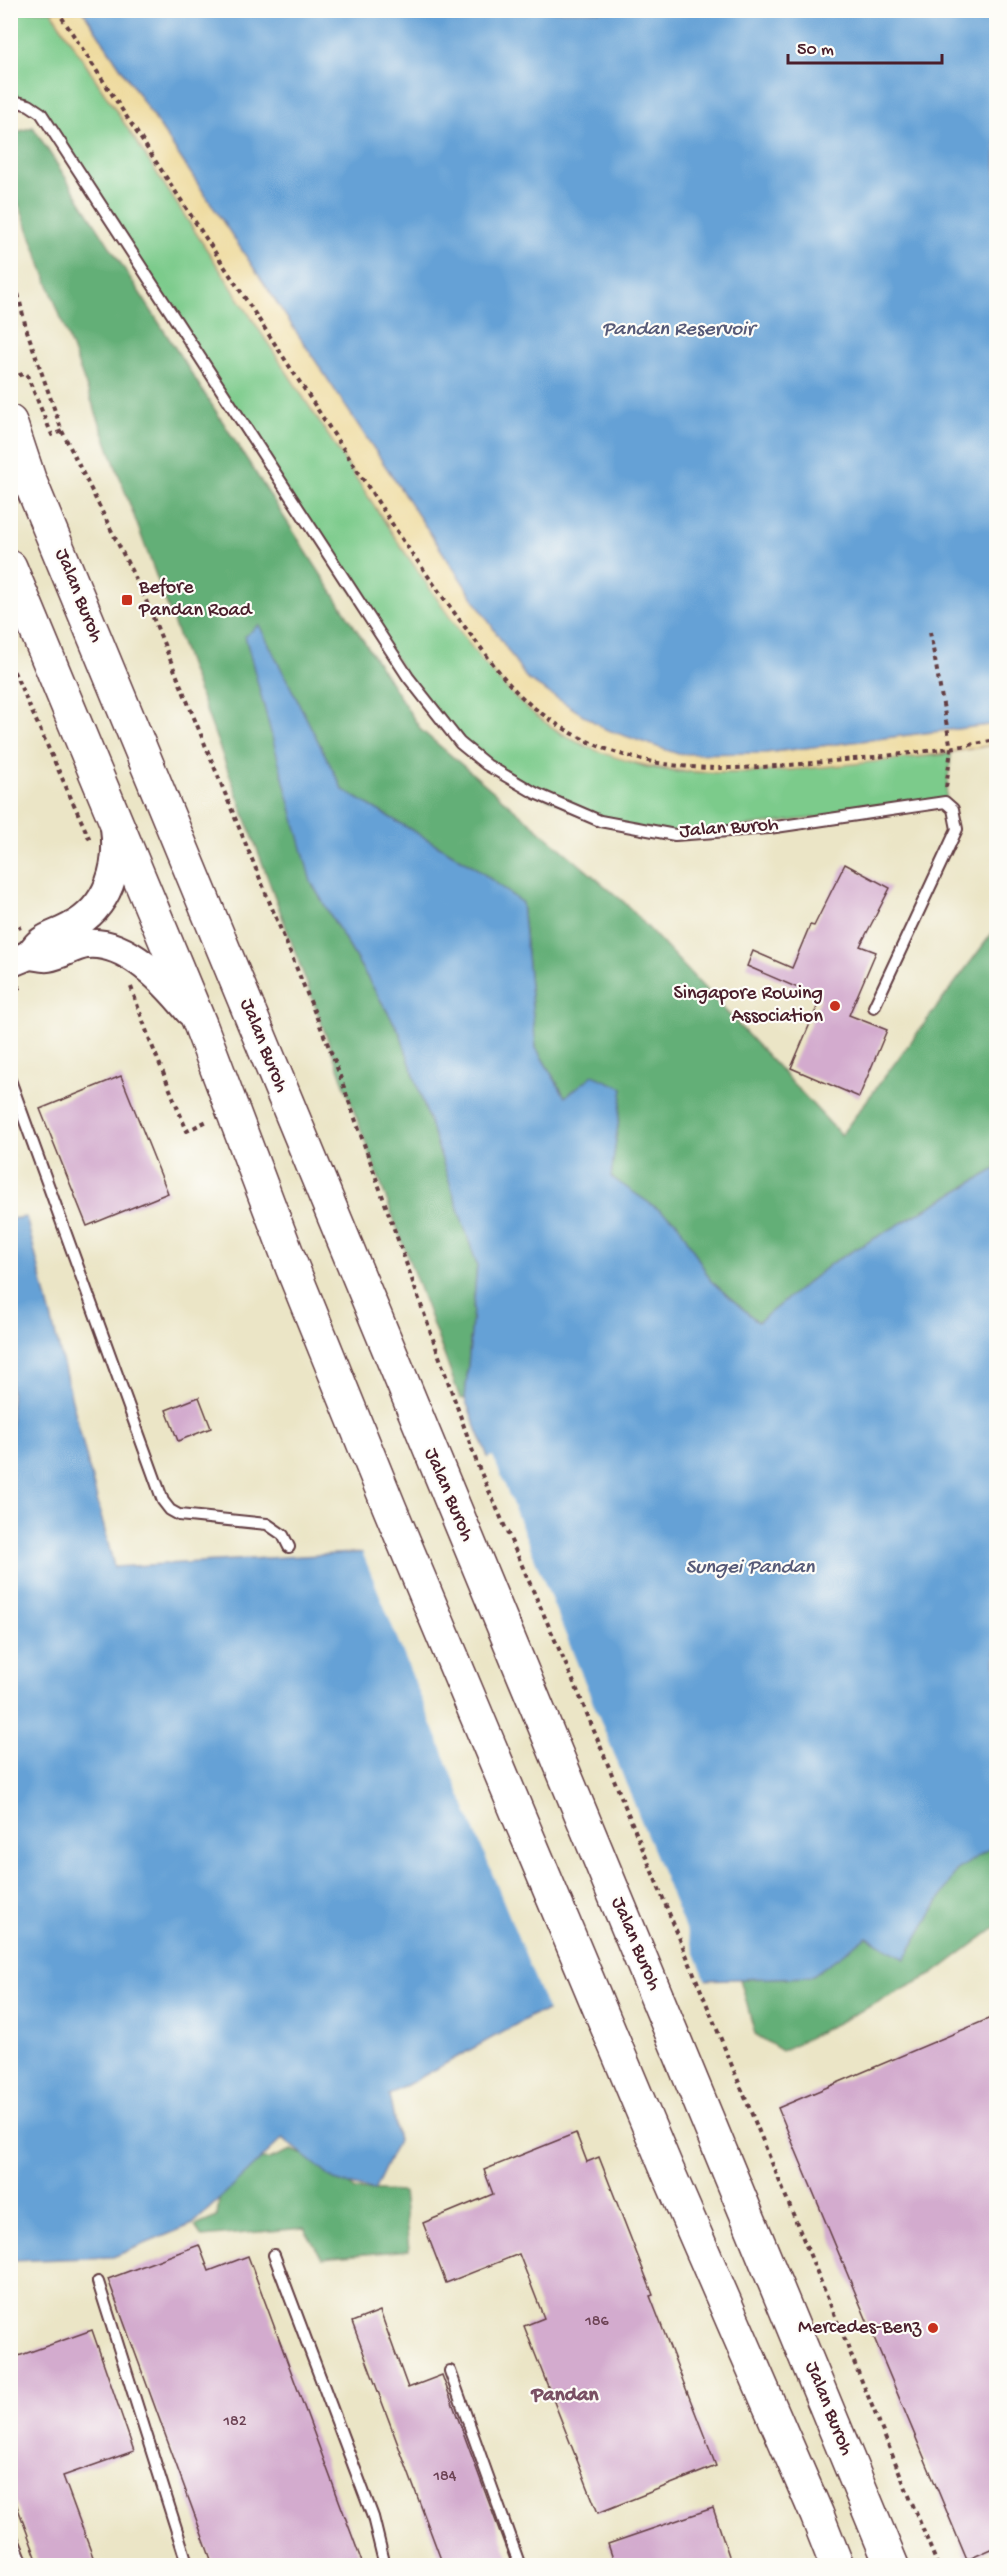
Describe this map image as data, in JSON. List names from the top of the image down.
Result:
{
  "streets": {
    "highway": ["Jalan Buroh"]
  },
  "districts": ["Pandan"],
  "water": ["Pandan Reservoir", "Sungei Pandan"],
  "places": {
    "transit": ["Before Pandan Road"],
    "other": ["Singapore Rowing Association", "Mercedes-Benz"]
  },
  "house_numbers": ["186", "182", "184"],
  "scale_bar": "50 m"
}
